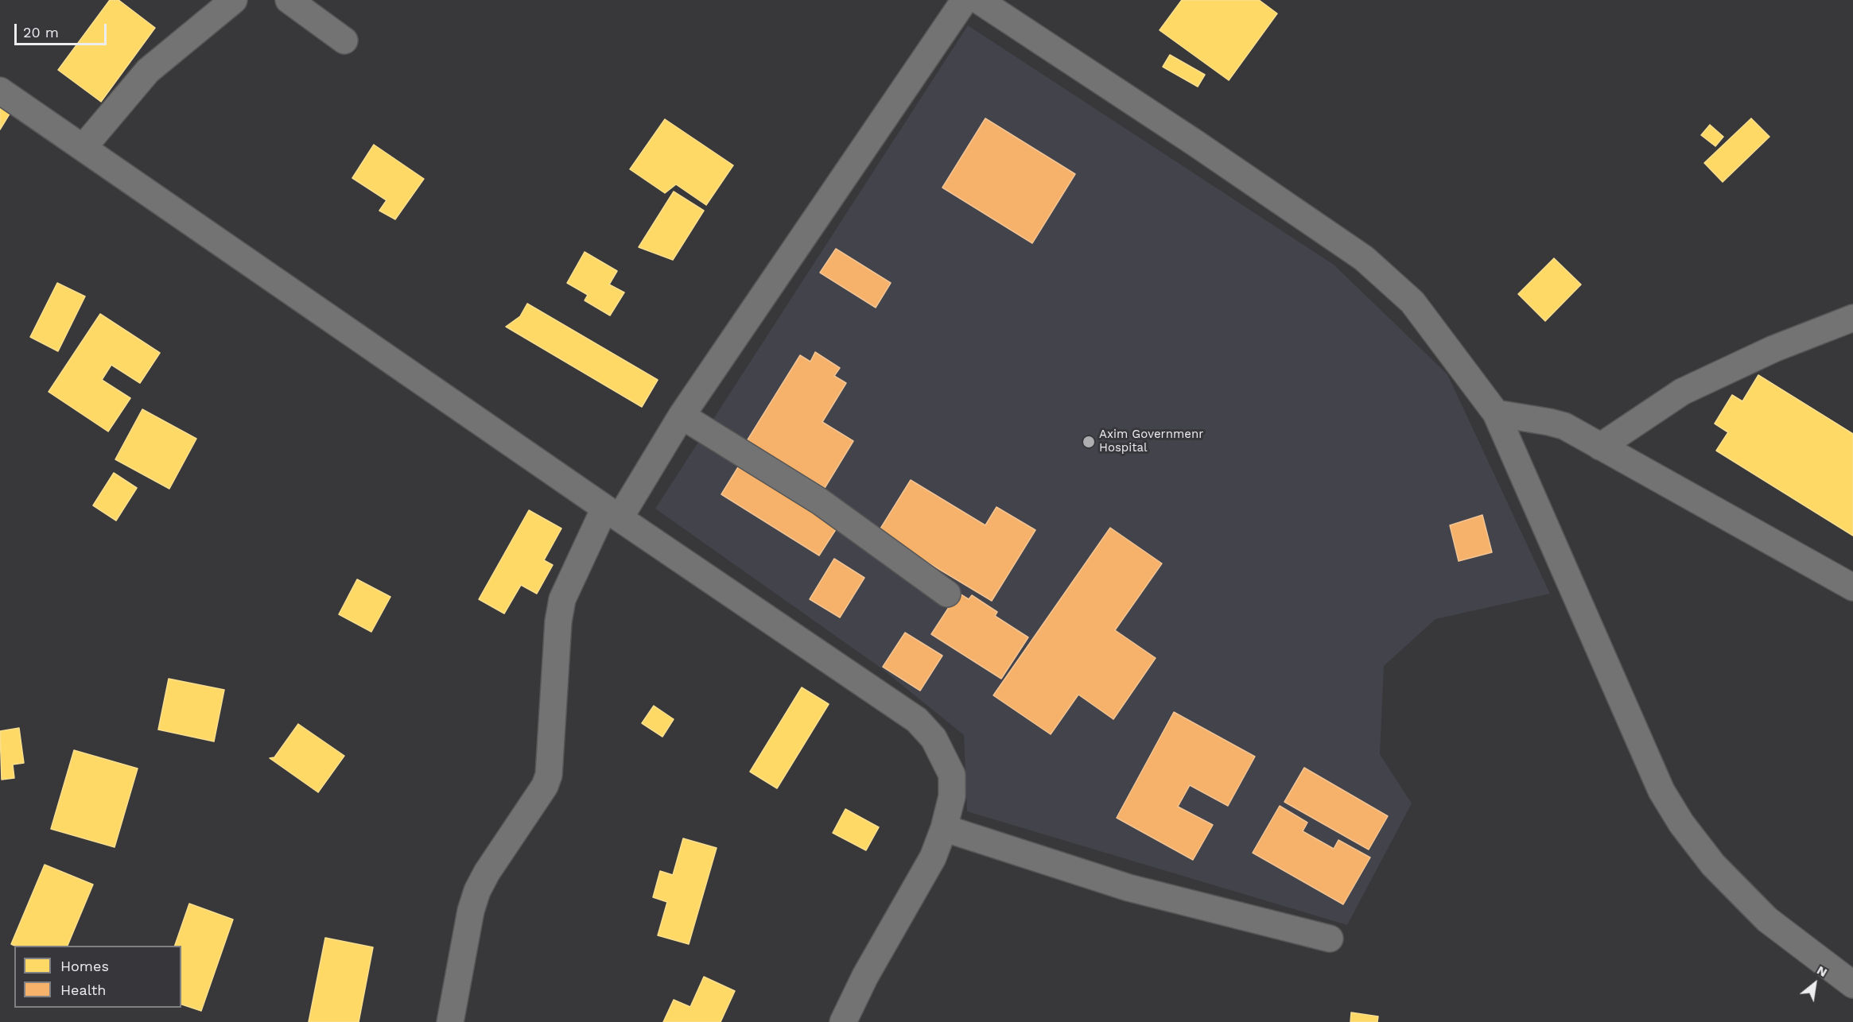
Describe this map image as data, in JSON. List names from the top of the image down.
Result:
{
  "places": ["Axim Governmenr Hospital"],
  "legend": ["Homes", "Health"],
  "scale_bar": "20 m",
  "north": "top right"
}
